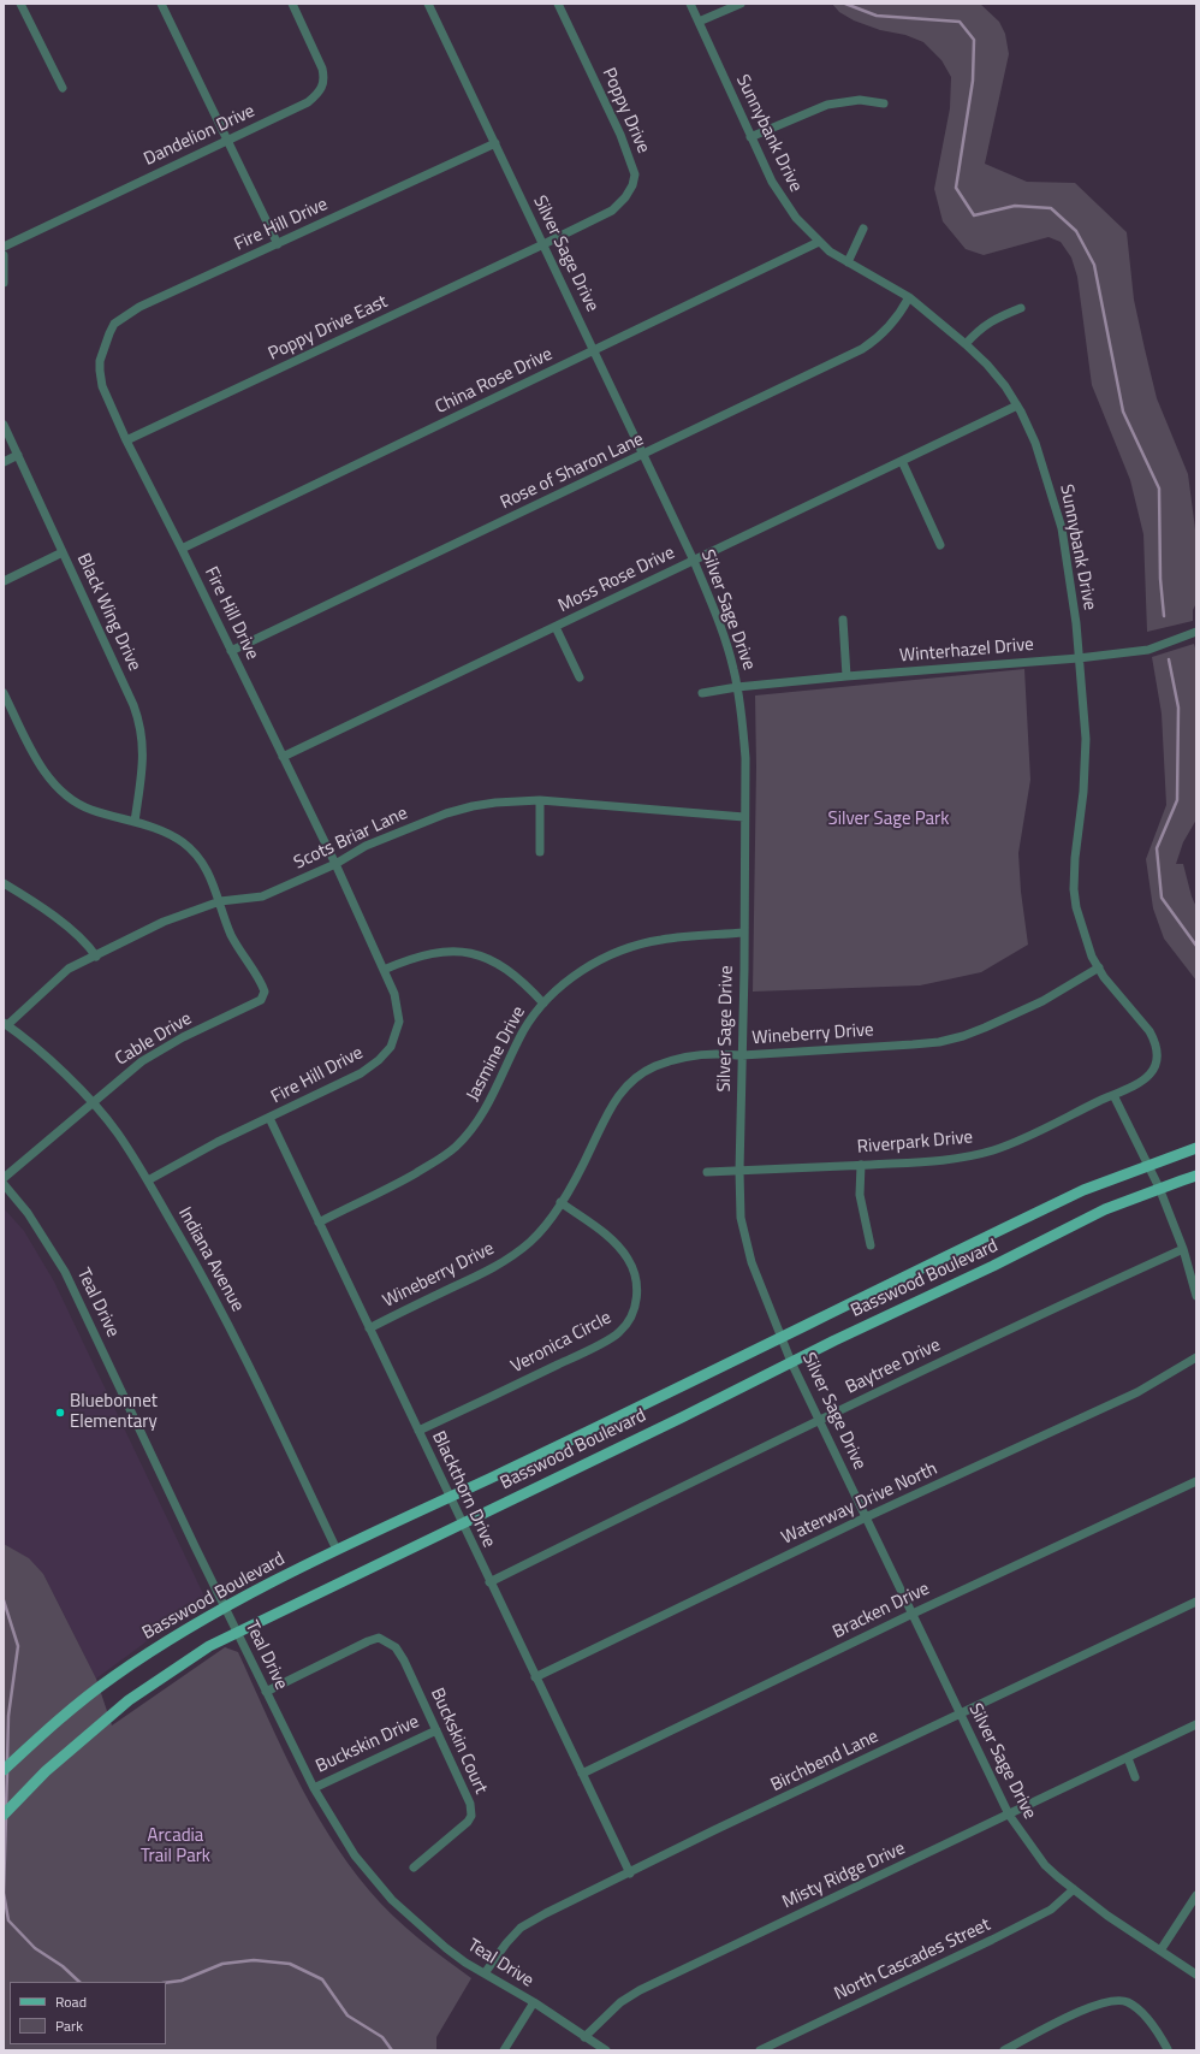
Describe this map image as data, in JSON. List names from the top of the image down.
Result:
{
  "streets": {
    "main road": ["Basswood Boulevard"],
    "street": [
      "Poppy Drive",
      "Sunnybank Drive",
      "Dandelion Drive",
      "Fire Hill Drive",
      "Silver Sage Drive",
      "Poppy Drive East",
      "China Rose Drive",
      "Rose of Sharon Lane",
      "Moss Rose Drive",
      "Black Wing Drive",
      "Winterhazel Drive",
      "Scots Briar Lane",
      "Wineberry Drive",
      "Cable Drive",
      "Jasmine Drive",
      "Riverpark Drive",
      "Indiana Avenue",
      "Teal Drive",
      "Veronica Circle",
      "Baytree Drive",
      "Blackthorn Drive",
      "Waterway Drive North",
      "Bracken Drive",
      "Buckskin Court",
      "Buckskin Drive",
      "Birchbend Lane",
      "Misty Ridge Drive",
      "North Cascades Street"
    ]
  },
  "crossings": [
    ["Poppy Drive", "Silver Sage Drive"],
    ["Poppy Drive", "Poppy Drive East"],
    ["Sunnybank Drive", "China Rose Drive"],
    ["Sunnybank Drive", "Rose of Sharon Lane"],
    ["Sunnybank Drive", "Moss Rose Drive"],
    ["Sunnybank Drive", "Winterhazel Drive"],
    ["Sunnybank Drive", "Wineberry Drive"],
    ["Sunnybank Drive", "Riverpark Drive"],
    ["Fire Hill Drive", "Silver Sage Drive"],
    ["Fire Hill Drive", "Poppy Drive East"],
    ["Fire Hill Drive", "China Rose Drive"],
    ["Fire Hill Drive", "Rose of Sharon Lane"],
    ["Fire Hill Drive", "Moss Rose Drive"],
    ["Fire Hill Drive", "Scots Briar Lane"],
    ["Fire Hill Drive", "Indiana Avenue"],
    ["Fire Hill Drive", "Blackthorn Drive"],
    ["Silver Sage Drive", "Poppy Drive East"],
    ["Silver Sage Drive", "China Rose Drive"],
    ["Silver Sage Drive", "Rose of Sharon Lane"],
    ["Silver Sage Drive", "Moss Rose Drive"],
    ["Silver Sage Drive", "Winterhazel Drive"],
    ["Silver Sage Drive", "Scots Briar Lane"],
    ["Silver Sage Drive", "Wineberry Drive"],
    ["Silver Sage Drive", "Jasmine Drive"],
    ["Silver Sage Drive", "Riverpark Drive"],
    ["Silver Sage Drive", "Basswood Boulevard"],
    ["Silver Sage Drive", "Baytree Drive"],
    ["Silver Sage Drive", "Waterway Drive North"],
    ["Silver Sage Drive", "Bracken Drive"],
    ["Silver Sage Drive", "Birchbend Lane"],
    ["Silver Sage Drive", "Misty Ridge Drive"],
    ["Silver Sage Drive", "North Cascades Street"],
    ["Scots Briar Lane", "Cable Drive"],
    ["Scots Briar Lane", "Indiana Avenue"],
    ["Wineberry Drive", "Veronica Circle"],
    ["Wineberry Drive", "Blackthorn Drive"],
    ["Cable Drive", "Indiana Avenue"],
    ["Jasmine Drive", "Blackthorn Drive"],
    ["Indiana Avenue", "Basswood Boulevard"],
    ["Basswood Boulevard", "Teal Drive"],
    ["Basswood Boulevard", "Blackthorn Drive"],
    ["Teal Drive", "Buckskin Court"],
    ["Teal Drive", "Buckskin Drive"],
    ["Teal Drive", "Birchbend Lane"],
    ["Teal Drive", "Misty Ridge Drive"],
    ["Veronica Circle", "Blackthorn Drive"],
    ["Baytree Drive", "Blackthorn Drive"],
    ["Blackthorn Drive", "Waterway Drive North"],
    ["Blackthorn Drive", "Bracken Drive"],
    ["Blackthorn Drive", "Birchbend Lane"],
    ["Buckskin Court", "Buckskin Drive"]
  ],
  "parks": ["Silver Sage Park", "Arcadia Trail Park"],
  "places": ["Bluebonnet Elementary"],
  "legend": ["Road", "Park"]
}
